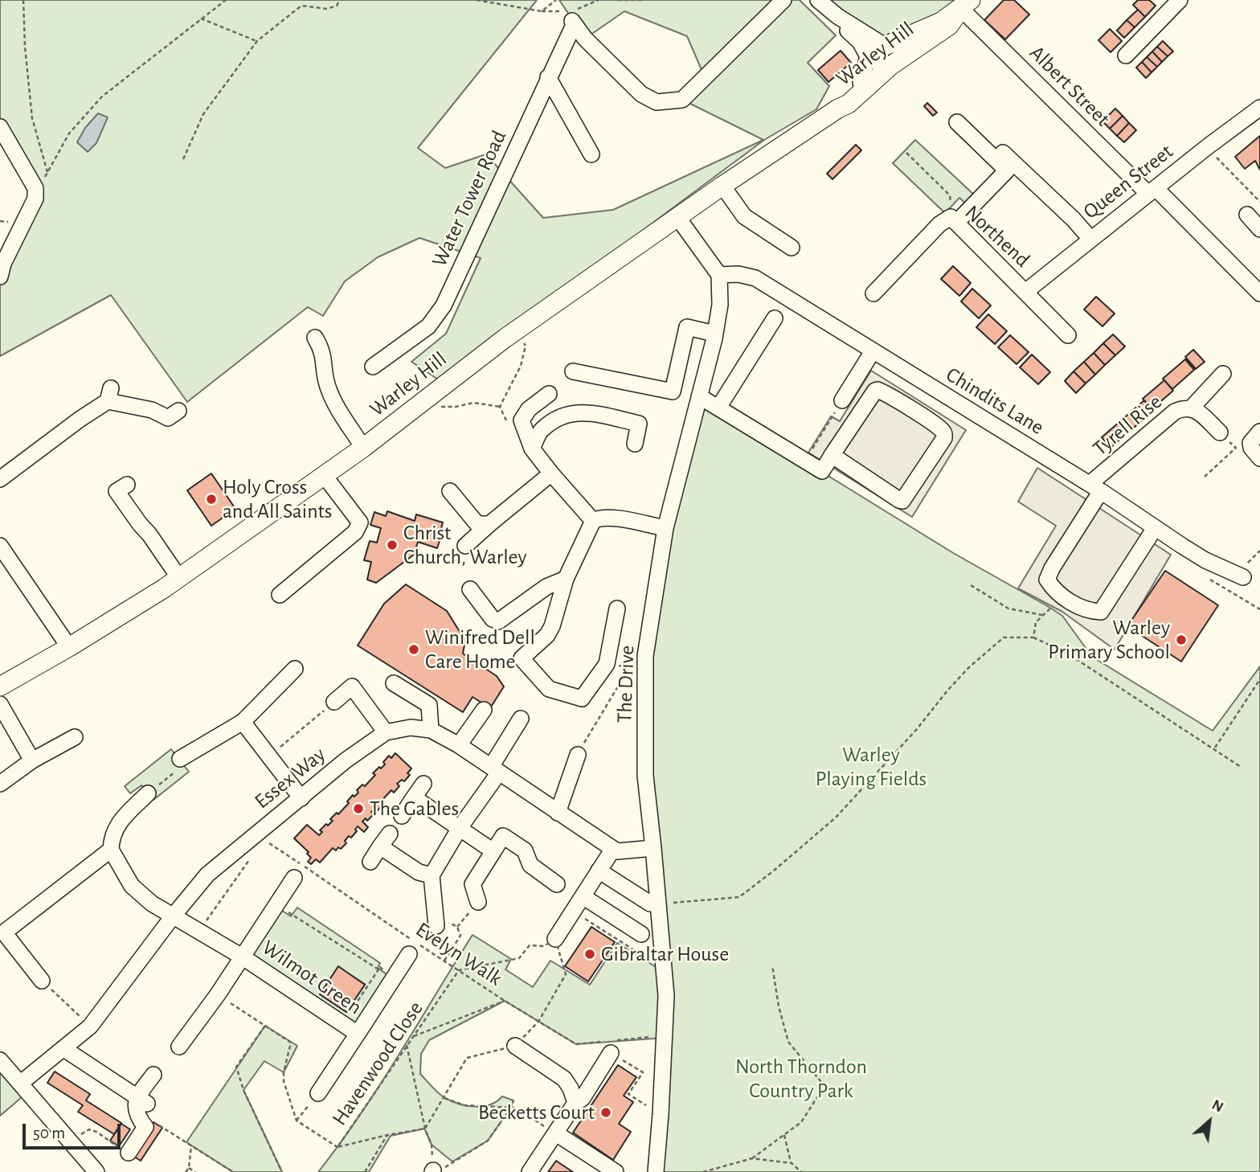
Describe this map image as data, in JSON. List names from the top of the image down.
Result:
{
  "streets": {
    "main road": ["Warley Hill"],
    "street": [
      "Albert Street",
      "Queen Street",
      "Water Tower Road",
      "Northend",
      "Chindits Lane",
      "Tyrell Rise",
      "The Drive",
      "Essex Way",
      "Wilmot Green"
    ],
    "path": ["Evelyn Walk", "Havenwood Close"]
  },
  "crossings": [
    ["Warley Hill", "Albert Street"],
    ["Albert Street", "Queen Street"],
    ["Queen Street", "Northend"],
    ["Chindits Lane", "Tyrell Rise"],
    ["Chindits Lane", "The Drive"],
    ["The Drive", "Evelyn Walk"],
    ["Essex Way", "Evelyn Walk"],
    ["Essex Way", "Wilmot Green"],
    ["Evelyn Walk", "Havenwood Close"]
  ],
  "parks": ["Warley Playing Fields", "North Thorndon Country Park"],
  "places": [
    "Holy Cross and All Saints",
    "Christ Church, Warley",
    "Warley Primary School",
    "Winifred Dell Care Home",
    "The Gables",
    "Gibraltar House",
    "Becketts Court"
  ],
  "scale_bar": "50 m",
  "north": "top right"
}
